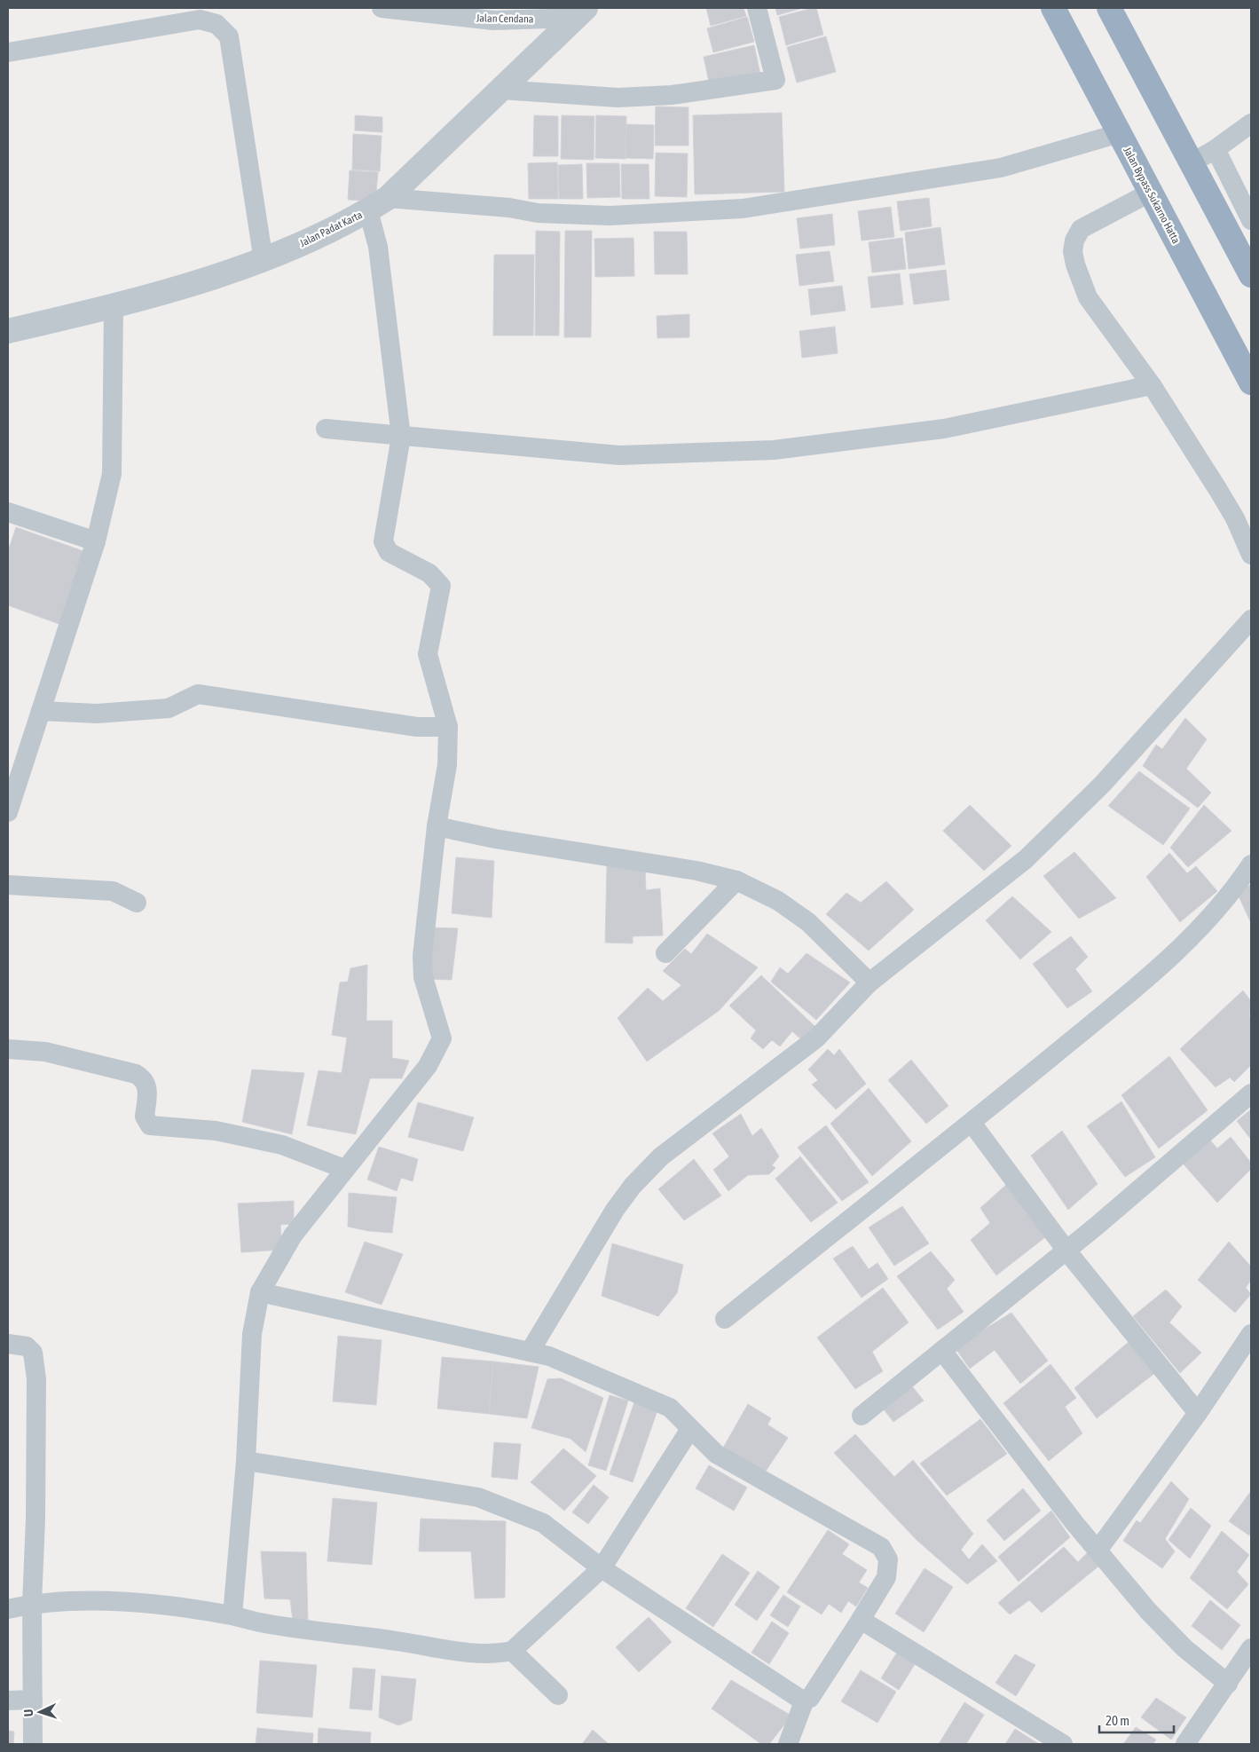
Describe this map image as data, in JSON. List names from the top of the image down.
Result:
{
  "streets": {
    "highway": ["Jalan Bypass Sukarno Hatta"],
    "street": ["Jalan Cendana", "Jalan Padat Karta"]
  },
  "crossings": [
    ["Jalan Cendana", "Jalan Padat Karta"]
  ],
  "scale_bar": "20 m",
  "north": "left"
}
